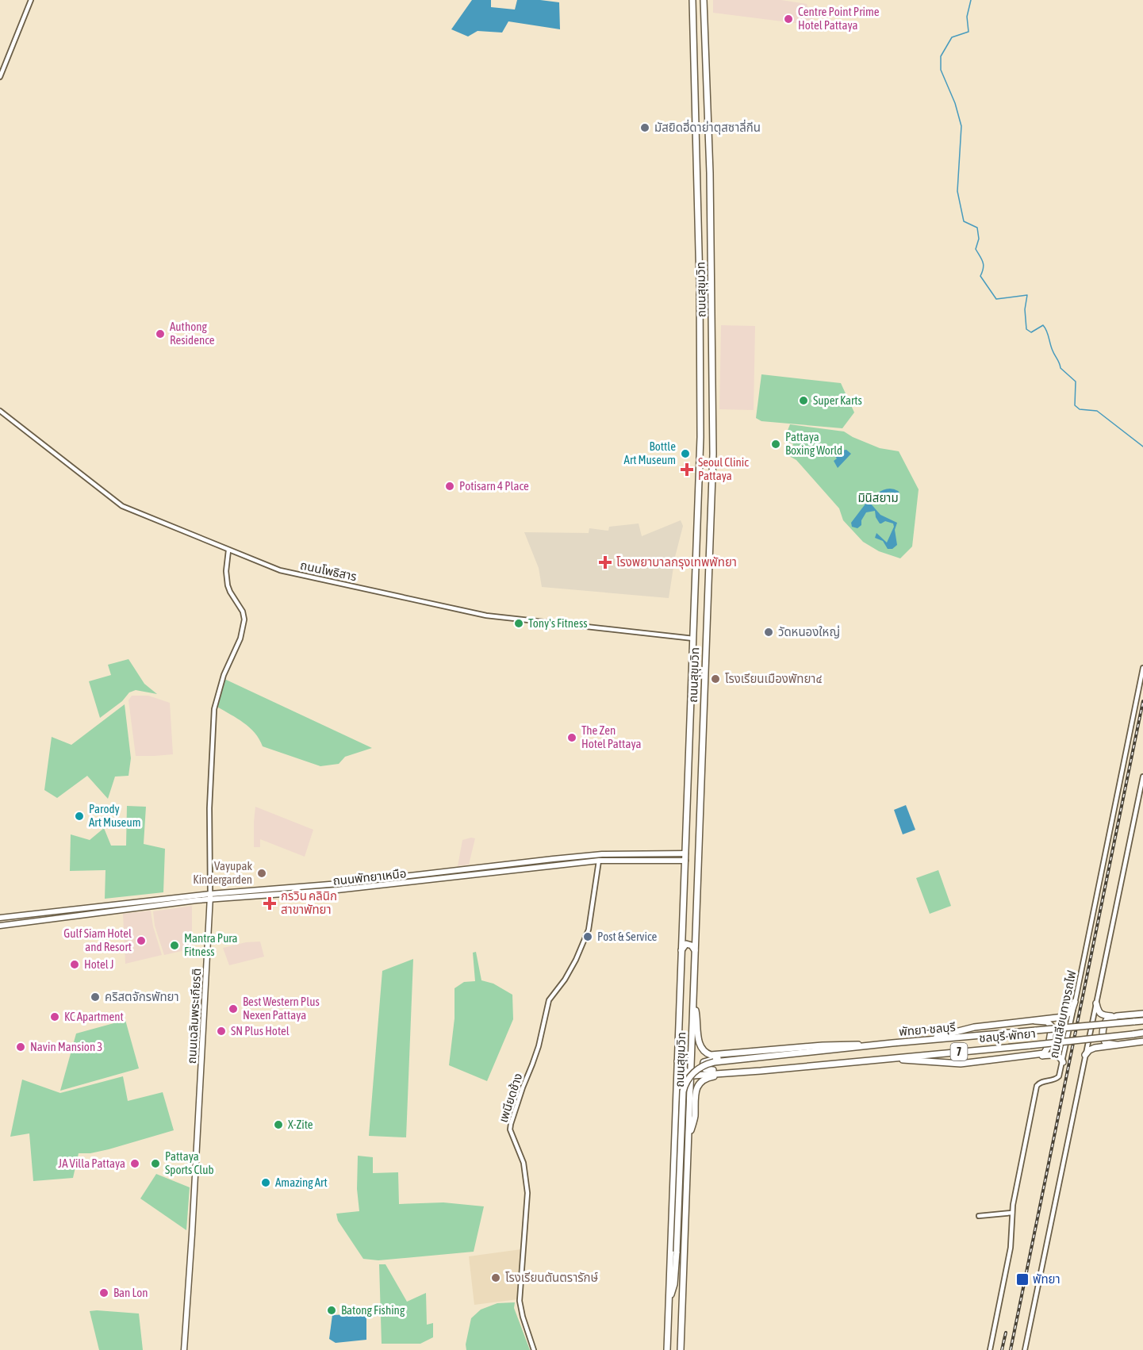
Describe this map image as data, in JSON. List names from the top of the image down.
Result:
{
  "streets": {
    "highway": [
      "ถนนสุขุมวิท",
      "พัทยา-ชลบุรี",
      "ชลบุรี-พัทยา",
      "7"
    ],
    "main road": ["ถนนพัทยาเหนือ", "ถนนเฉลิมพระเกียรติ"],
    "street": ["ถนนโพธิสาร", "ถนนเลียบทางรถไฟ", "เพนียดช้าง"]
  },
  "crossings": [
    ["ถนนสุขุมวิท", "ถนนโพธิสาร"],
    ["ถนนสุขุมวิท", "ถนนพัทยาเหนือ"],
    ["ถนนสุขุมวิท", "พัทยา-ชลบุรี"],
    ["ถนนโพธิสาร", "ถนนเฉลิมพระเกียรติ"],
    ["ถนนพัทยาเหนือ", "ถนนเฉลิมพระเกียรติ"],
    ["ถนนพัทยาเหนือ", "เพนียดช้าง"]
  ],
  "parks": ["มินิสยาม"],
  "places": {
    "other": [
      "Centre Point Prime Hotel Pattaya",
      "มัสยิดฮี่ดาย่าตุสซาลี่กีน",
      "Authong Residence",
      "Super Karts",
      "Pattaya Boxing World",
      "Bottle Art Museum",
      "Potisarn 4 Place",
      "Tony's Fitness",
      "วัดหนองใหญ่",
      "โรงเรียนเมืองพัทยา๔",
      "The Zen Hotel Pattaya",
      "Parody Art Museum",
      "Vayupak Kindergarden",
      "Post & Service",
      "Gulf Siam Hotel and Resort",
      "Mantra Pura Fitness",
      "Hotel J",
      "คริสตจักรพัทยา",
      "Best Western Plus Nexen Pattaya",
      "KC Apartment",
      "SN Plus Hotel",
      "Navin Mansion 3",
      "X-Zite",
      "JA Villa Pattaya",
      "Pattaya Sports Club",
      "Amazing Art",
      "โรงเรียนตันตรารักษ์",
      "Ban Lon",
      "Batong Fishing"
    ],
    "health": ["Seoul Clinic Pattaya", "โรงพยาบาลกรุงเทพพัทยา", "กรวิน คลินิก สาขาพัทยา"],
    "transit": ["พัทยา"]
  }
}
